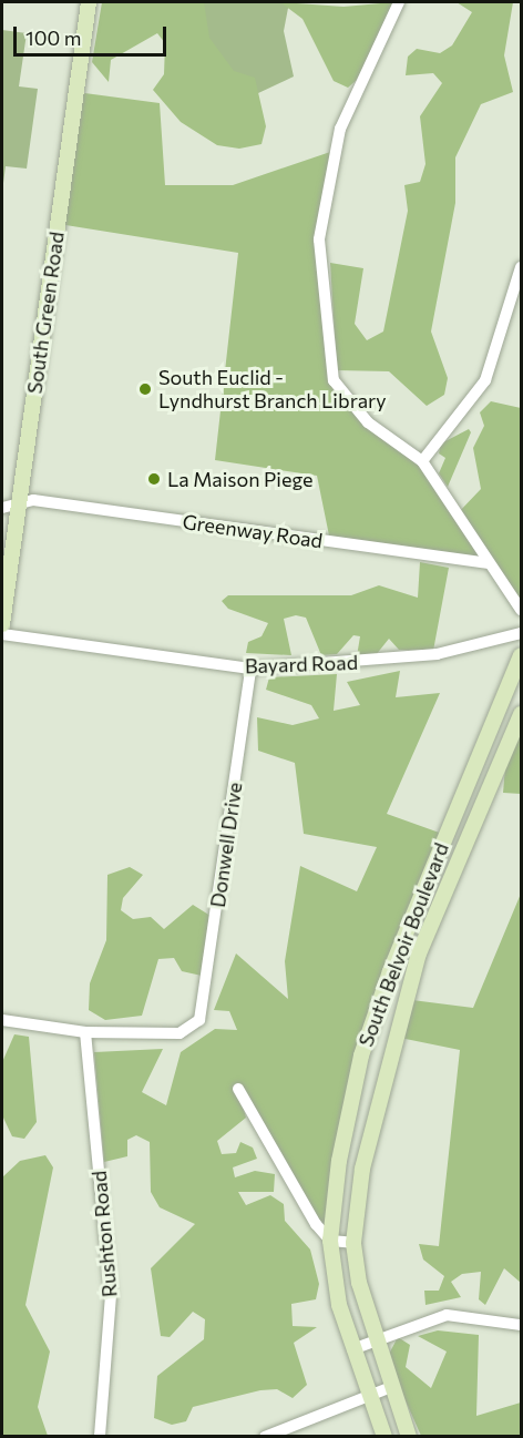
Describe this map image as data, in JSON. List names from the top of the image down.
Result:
{
  "streets": {
    "street": [
      "South Green Road",
      "Greenway Road",
      "Bayard Road",
      "Donwell Drive",
      "South Belvoir Boulevard",
      "Rushton Road"
    ]
  },
  "crossings": [
    ["South Green Road", "Greenway Road"],
    ["Bayard Road", "Donwell Drive"],
    ["Donwell Drive", "Rushton Road"]
  ],
  "places": ["South Euclid - Lyndhurst Branch Library", "La Maison Piege"],
  "scale_bar": "100 m"
}
